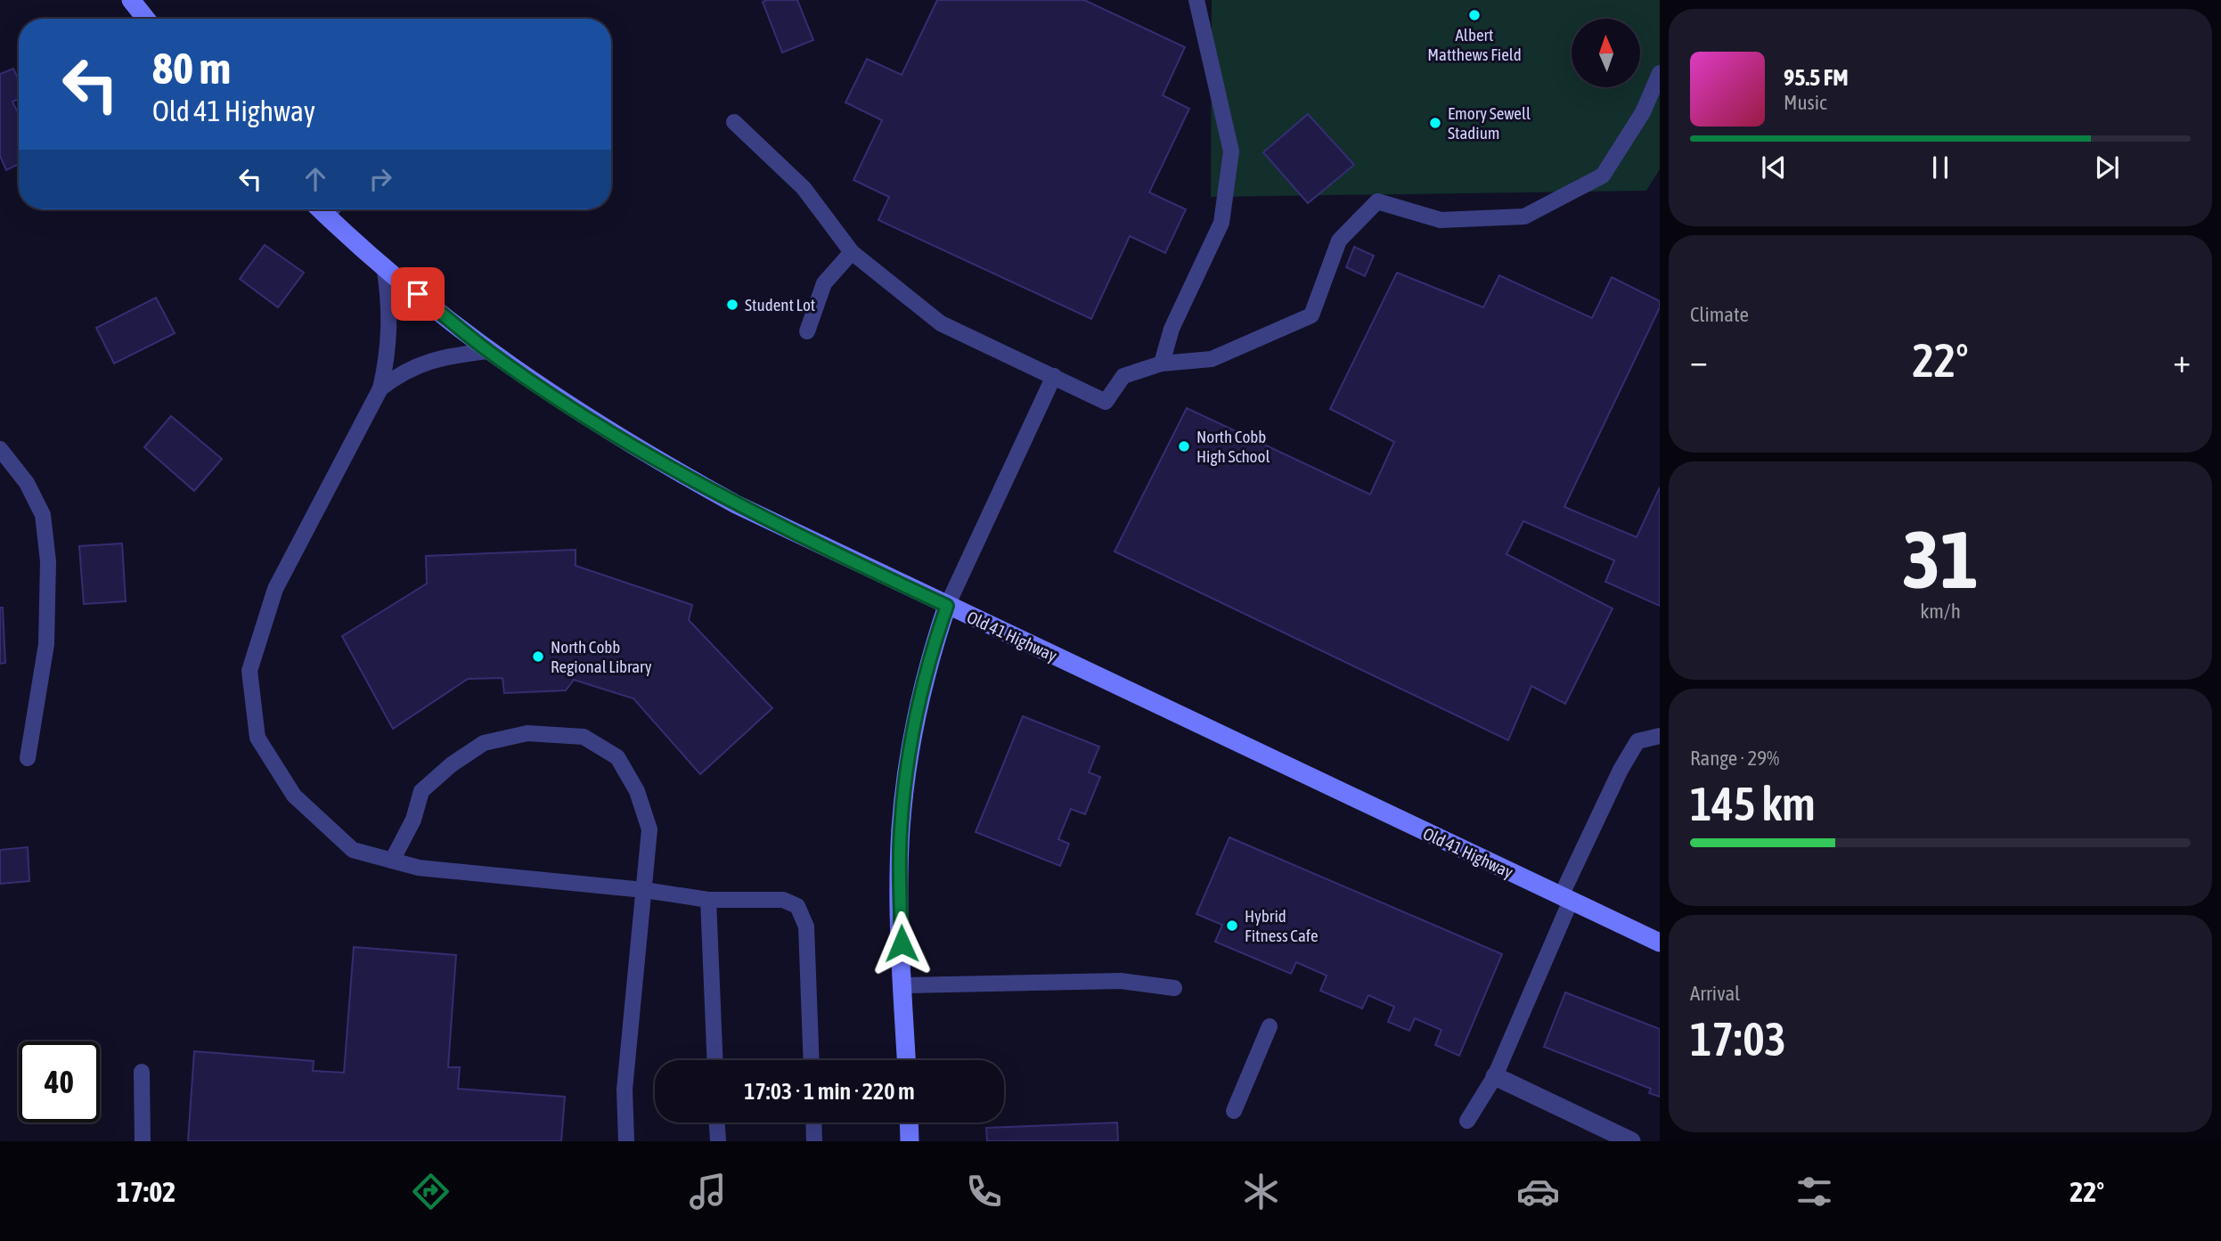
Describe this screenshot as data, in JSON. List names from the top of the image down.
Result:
{
  "streets": {
    "main road": ["Old 41 Highway"]
  },
  "places": [
    "Albert Matthews Field",
    "Emory Sewell Stadium",
    "Student Lot",
    "North Cobb High School",
    "North Cobb Regional Library",
    "Hybrid Fitness Cafe"
  ],
  "north": "top",
  "page": {
    "turn": ["80 m", "Old 41 Highway"],
    "song": ["95.5 FM", "Music"],
    "tile": [
      "Climate",
      ["31", "km/h"],
      ["Range · 29%", "145 km"],
      ["Arrival", "17:03"]
    ],
    "heat": ["−", "22°", "+"],
    "limit": "40",
    "trip": "17:03 · 1 min · 220 m",
    "tabs": ["17:02", "22°"]
  }
}
